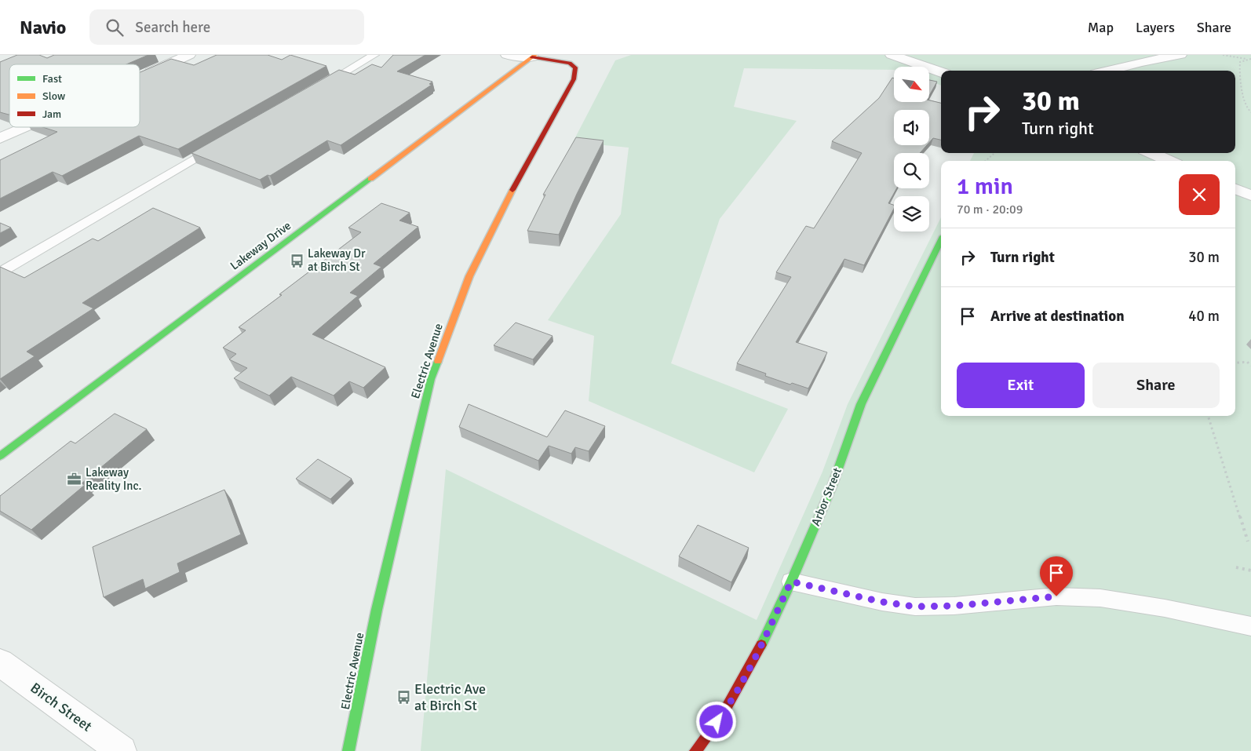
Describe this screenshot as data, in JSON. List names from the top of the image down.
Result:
{
  "streets": {
    "main road": ["Lakeway Drive", "Electric Avenue", "Arbor Street"],
    "street": ["Birch Street"]
  },
  "crossings": [
    ["Lakeway Drive", "Electric Avenue"]
  ],
  "places": {
    "bus stop": ["Lakeway Dr at Birch St", "Electric Ave at Birch St"],
    "office": ["Lakeway Reality Inc."]
  },
  "legend": ["Fast", "Slow", "Jam"],
  "north": "bottom right",
  "page": {
    "header": "Navio",
    "search": "Search here",
    "nav": ["Map", "Layers", "Share"],
    "turn": ["30 m", "Turn right"],
    "heading": ["1 min", "70 m · 20:09"],
    "list": [
      {
        "name": "Turn right",
        "value": "30 m"
      },
      {
        "name": "Arrive at destination",
        "value": "40 m"
      }
    ],
    "buttons": ["Exit", "Share"]
  }
}
